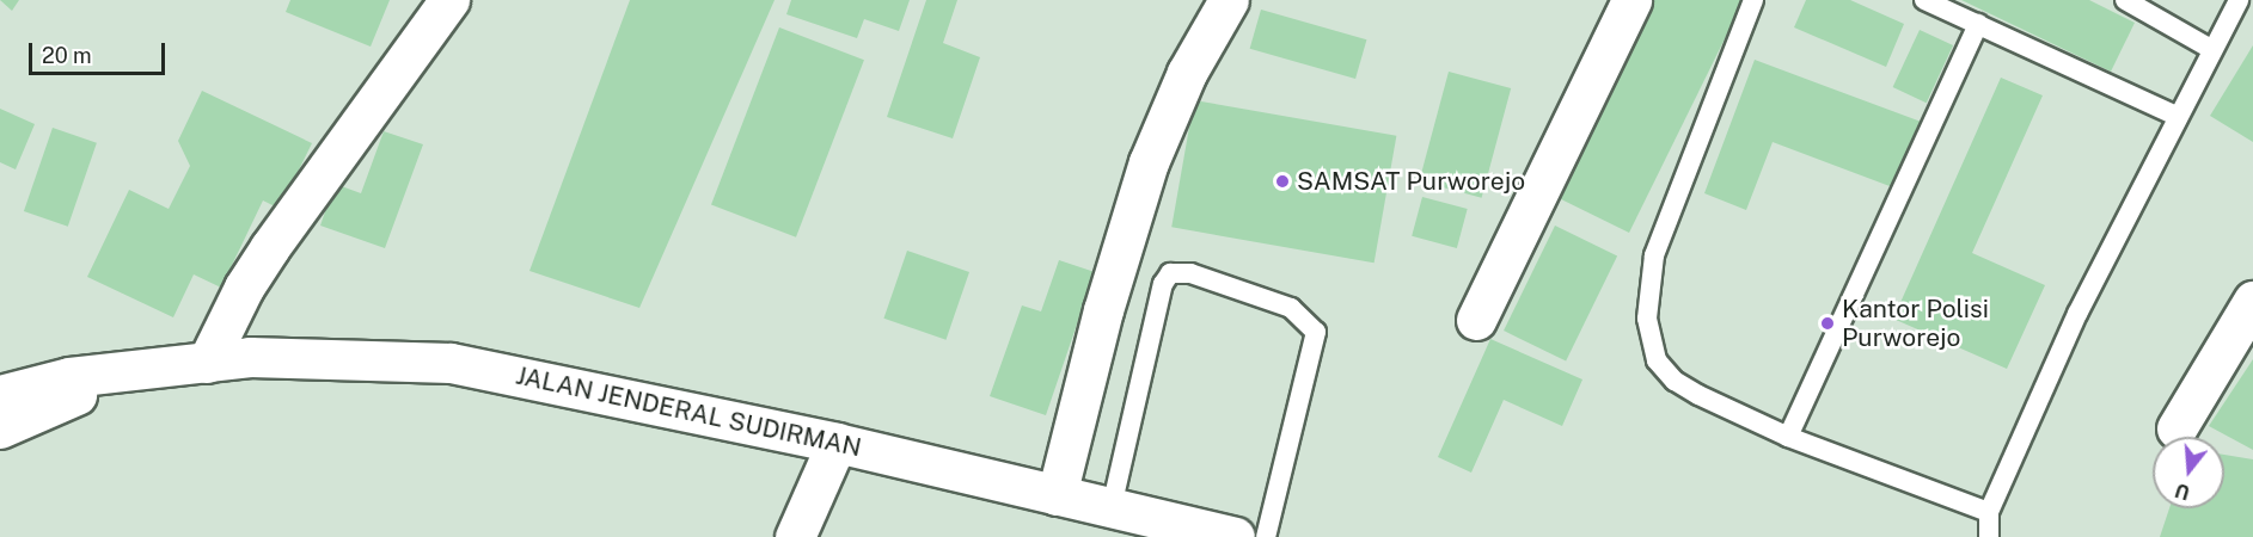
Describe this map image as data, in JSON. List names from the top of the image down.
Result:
{
  "streets": {
    "street": ["JALAN JENDERAL SUDIRMAN"]
  },
  "places": ["SAMSAT Purworejo", "Kantor Polisi Purworejo"],
  "scale_bar": "20 m",
  "north": "bottom"
}
